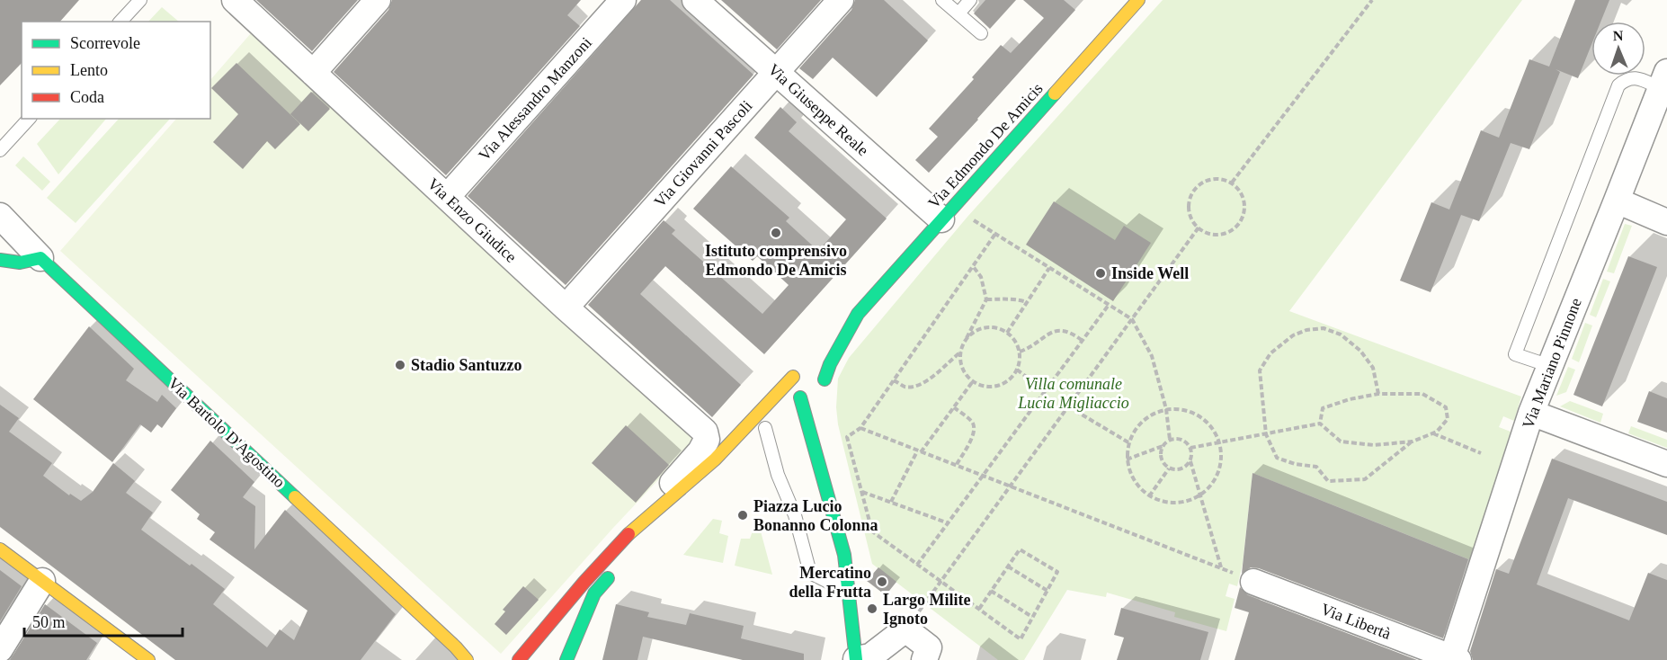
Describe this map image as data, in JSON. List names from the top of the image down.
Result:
{
  "streets": {
    "main road": ["Via Edmondo De Amicis", "Via Bartolo D'Agostino"],
    "street": [
      "Via Alessandro Manzoni",
      "Via Giuseppe Reale",
      "Via Giovanni Pascoli",
      "Via Enzo Giudice",
      "Via Mariano Pinnone",
      "Via Libertà"
    ]
  },
  "crossings": [
    ["Via Alessandro Manzoni", "Via Enzo Giudice"],
    ["Via Giuseppe Reale", "Via Edmondo De Amicis"],
    ["Via Giuseppe Reale", "Via Giovanni Pascoli"],
    ["Via Giovanni Pascoli", "Via Enzo Giudice"],
    ["Via Mariano Pinnone", "Via Libertà"]
  ],
  "parks": ["Villa comunale Lucia Migliaccio"],
  "places": [
    "Istituto comprensivo Edmondo De Amicis",
    "Inside Well",
    "Stadio Santuzzo",
    "Piazza Lucio Bonanno Colonna",
    "Mercatino della Frutta",
    "Largo Milite Ignoto"
  ],
  "legend": ["Scorrevole", "Lento", "Coda"],
  "scale_bar": "50 m",
  "north": "top"
}
